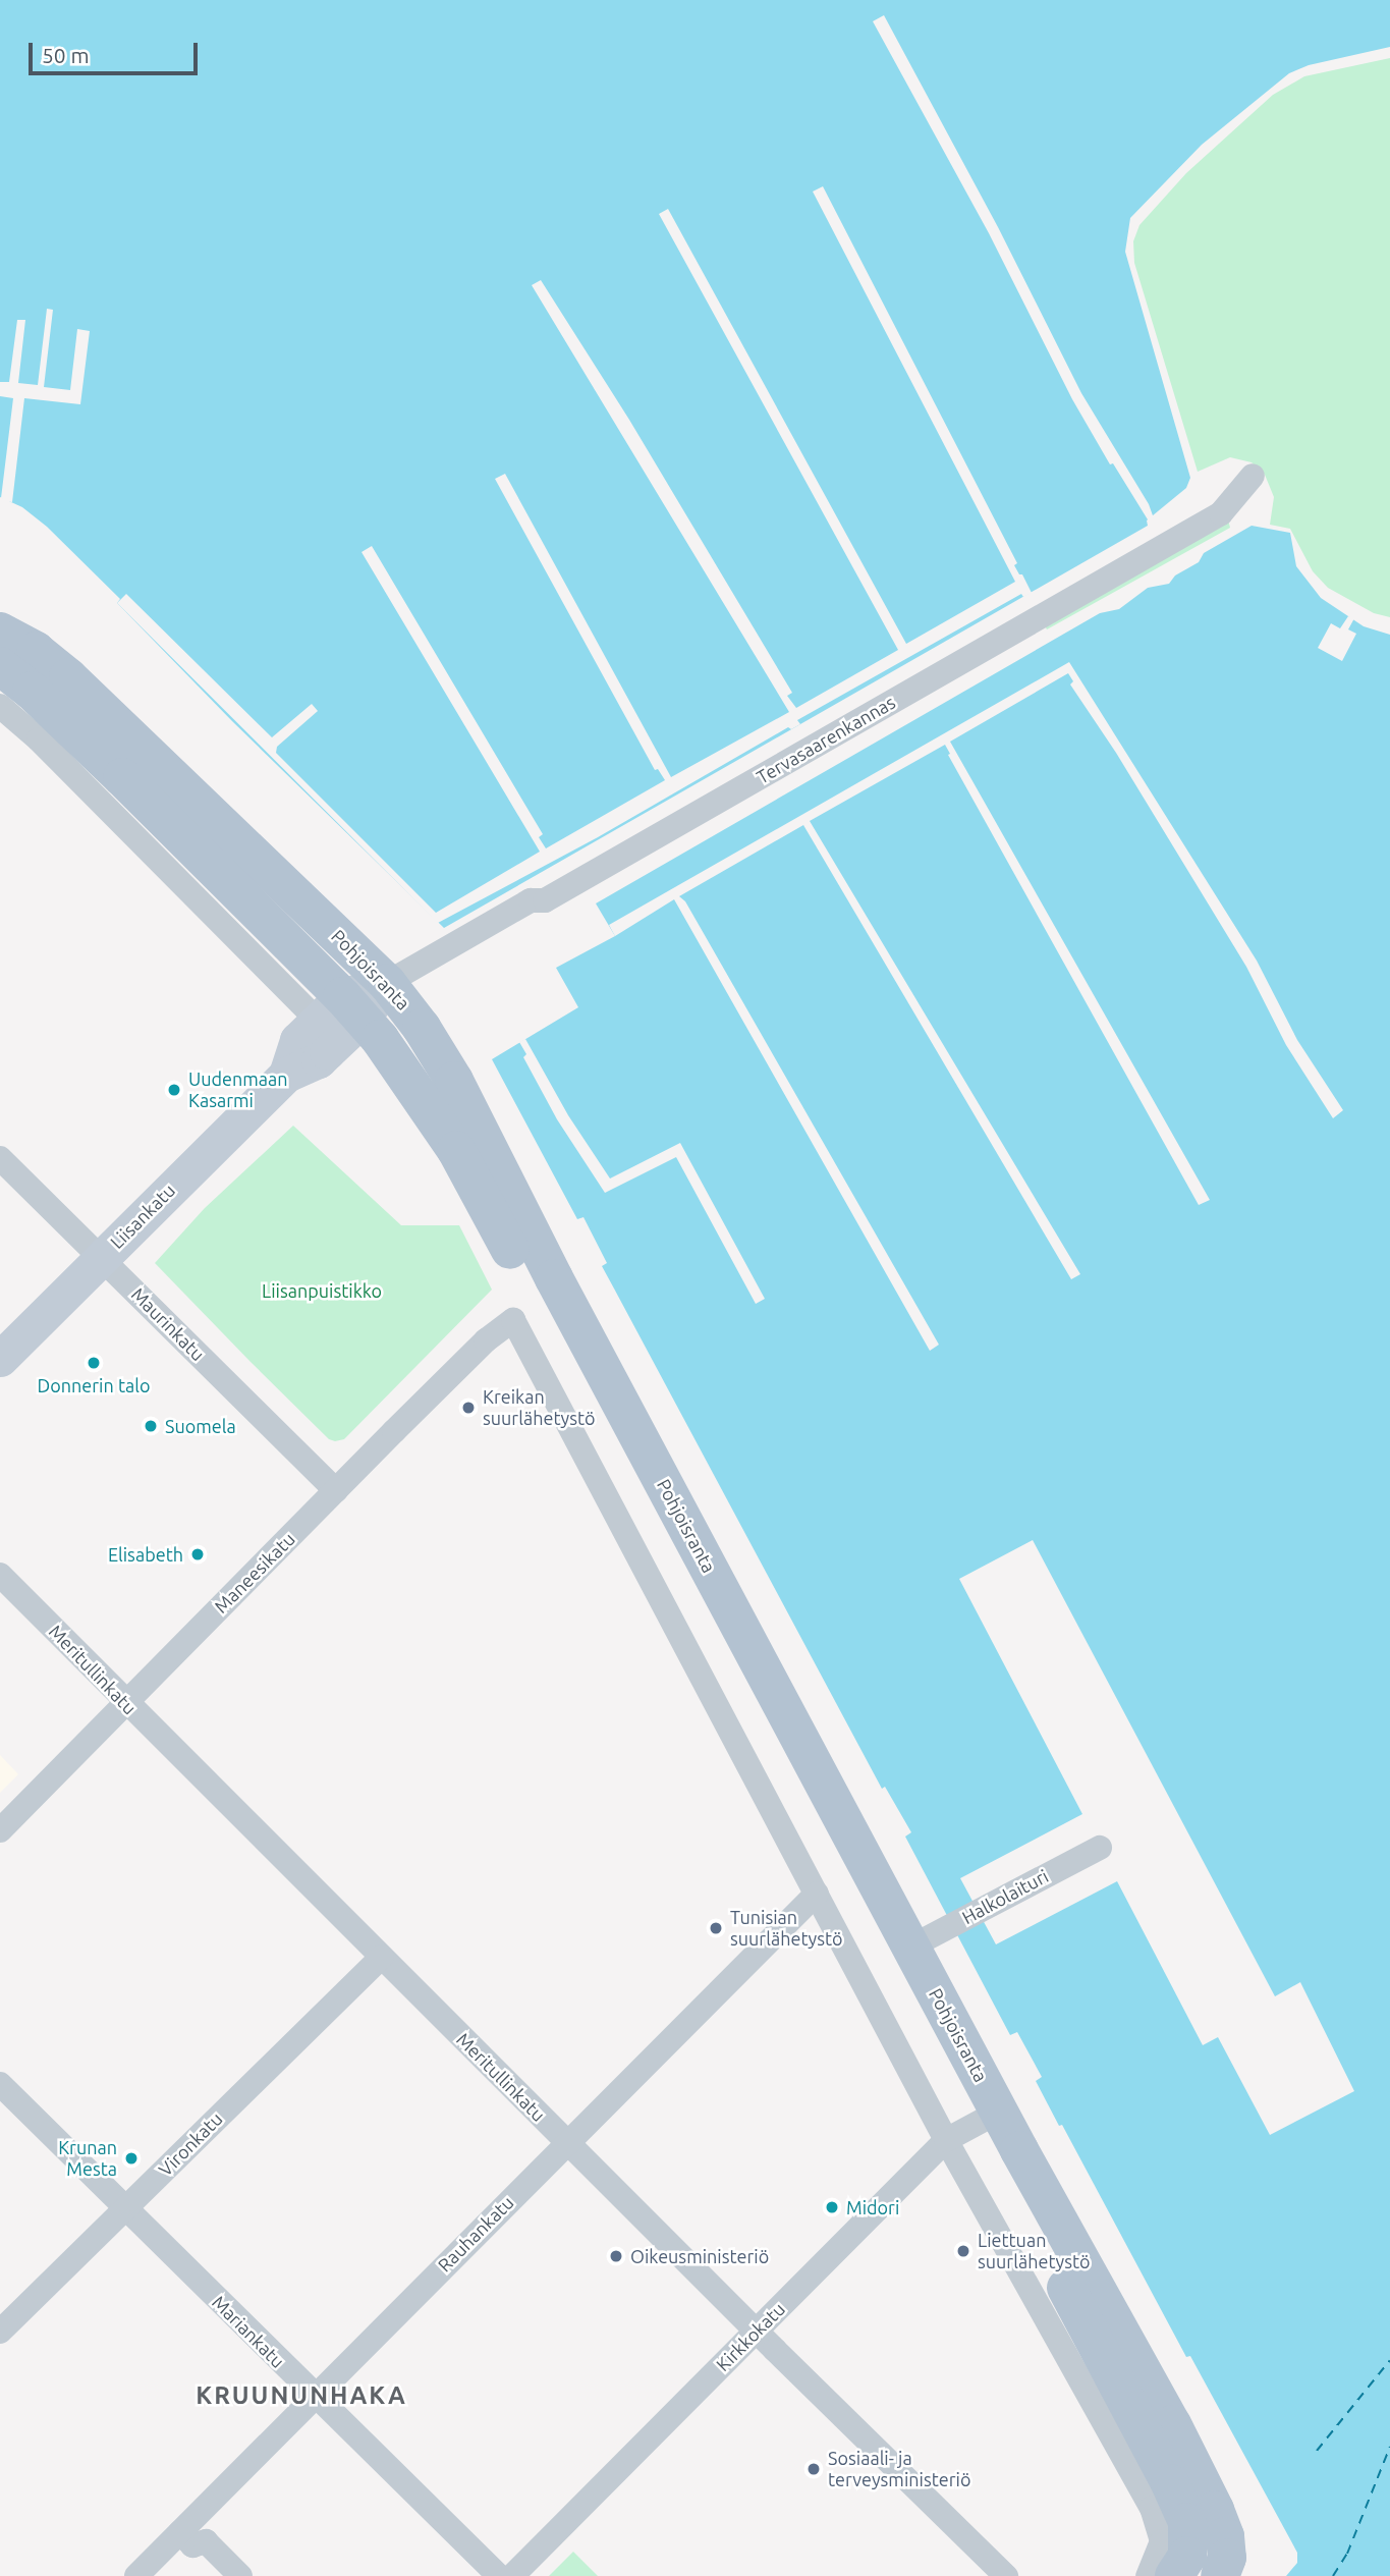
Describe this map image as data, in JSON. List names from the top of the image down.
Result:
{
  "streets": {
    "main road": ["Pohjoisranta"],
    "street": [
      "Tervasaarenkannas",
      "Liisankatu",
      "Maurinkatu",
      "Maneesikatu",
      "Meritullinkatu",
      "Halkolaituri",
      "Vironkatu",
      "Rauhankatu",
      "Mariankatu",
      "Kirkkokatu"
    ]
  },
  "crossings": [
    ["Tervasaarenkannas", "Pohjoisranta"],
    ["Tervasaarenkannas", "Liisankatu"],
    ["Pohjoisranta", "Liisankatu"],
    ["Pohjoisranta", "Maneesikatu"],
    ["Pohjoisranta", "Halkolaituri"],
    ["Pohjoisranta", "Rauhankatu"],
    ["Pohjoisranta", "Kirkkokatu"],
    ["Liisankatu", "Maurinkatu"],
    ["Maurinkatu", "Maneesikatu"],
    ["Maneesikatu", "Meritullinkatu"],
    ["Meritullinkatu", "Vironkatu"],
    ["Meritullinkatu", "Rauhankatu"],
    ["Meritullinkatu", "Kirkkokatu"],
    ["Vironkatu", "Mariankatu"],
    ["Rauhankatu", "Mariankatu"]
  ],
  "districts": ["KRUUNUNHAKA"],
  "parks": ["Liisanpuistikko"],
  "places": [
    "Uudenmaan Kasarmi",
    "Donnerin talo",
    "Kreikan suurlähetystö",
    "Suomela",
    "Elisabeth",
    "Tunisian suurlähetystö",
    "Krunan Mesta",
    "Midori",
    "Liettuan suurlähetystö",
    "Oikeusministeriö",
    "Sosiaali- ja terveysministeriö"
  ],
  "scale_bar": "50 m"
}
